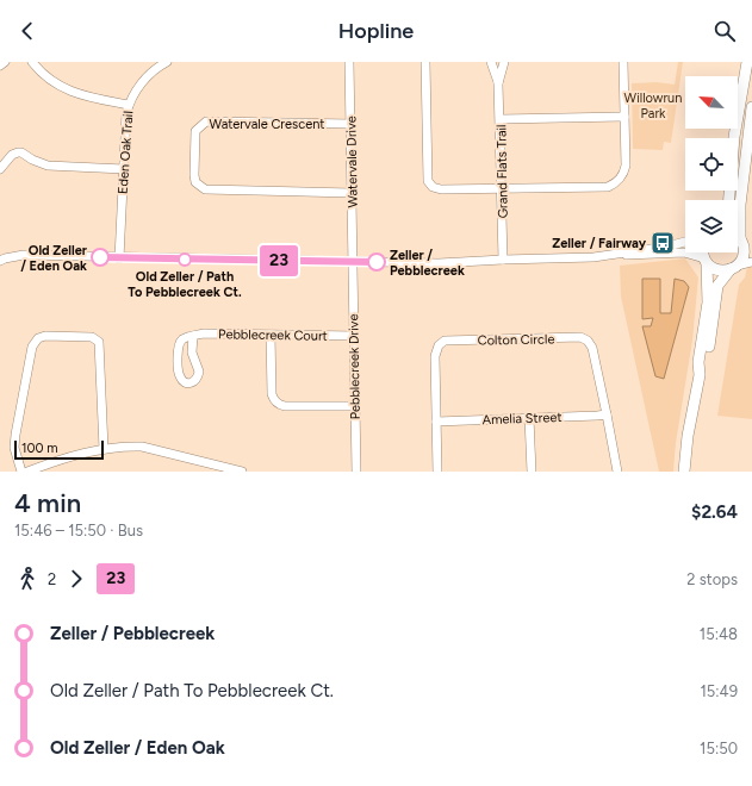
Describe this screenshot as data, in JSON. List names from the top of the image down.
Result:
{
  "streets": {
    "street": [
      "Watervale Crescent",
      "Eden Oak Trail",
      "Watervale Drive",
      "Grand Flats Trail",
      "Pebblecreek Court",
      "Colton Circle",
      "Pebblecreek Drive",
      "Amelia Street"
    ]
  },
  "crossings": [
    ["Watervale Crescent", "Watervale Drive"],
    ["Watervale Drive", "Pebblecreek Drive"],
    ["Pebblecreek Court", "Pebblecreek Drive"],
    ["Colton Circle", "Amelia Street"]
  ],
  "parks": ["Willowrun Park"],
  "places": {
    "bus stop": ["Zeller / Fairway"],
    "other": ["Old Zeller / Eden Oak", "Old Zeller / Path To Pebblecreek Ct.", "Zeller / Pebblecreek"]
  },
  "lines": ["bus line 23"],
  "scale_bar": "100 m",
  "north": "top left",
  "page": {
    "header": "Hopline",
    "on_map": "23",
    "scale": "100 m",
    "heading": ["4 min", "15:46 – 15:50 · Bus", "$2.64"],
    "legs": ["2", "23", "2 stops"],
    "list": [
      {
        "name": "Zeller / Pebblecreek",
        "value": "15:48"
      },
      {
        "name": "Old Zeller / Path To Pebblecreek Ct.",
        "value": "15:49"
      },
      {
        "name": "Old Zeller / Eden Oak",
        "value": "15:50"
      }
    ]
  }
}
